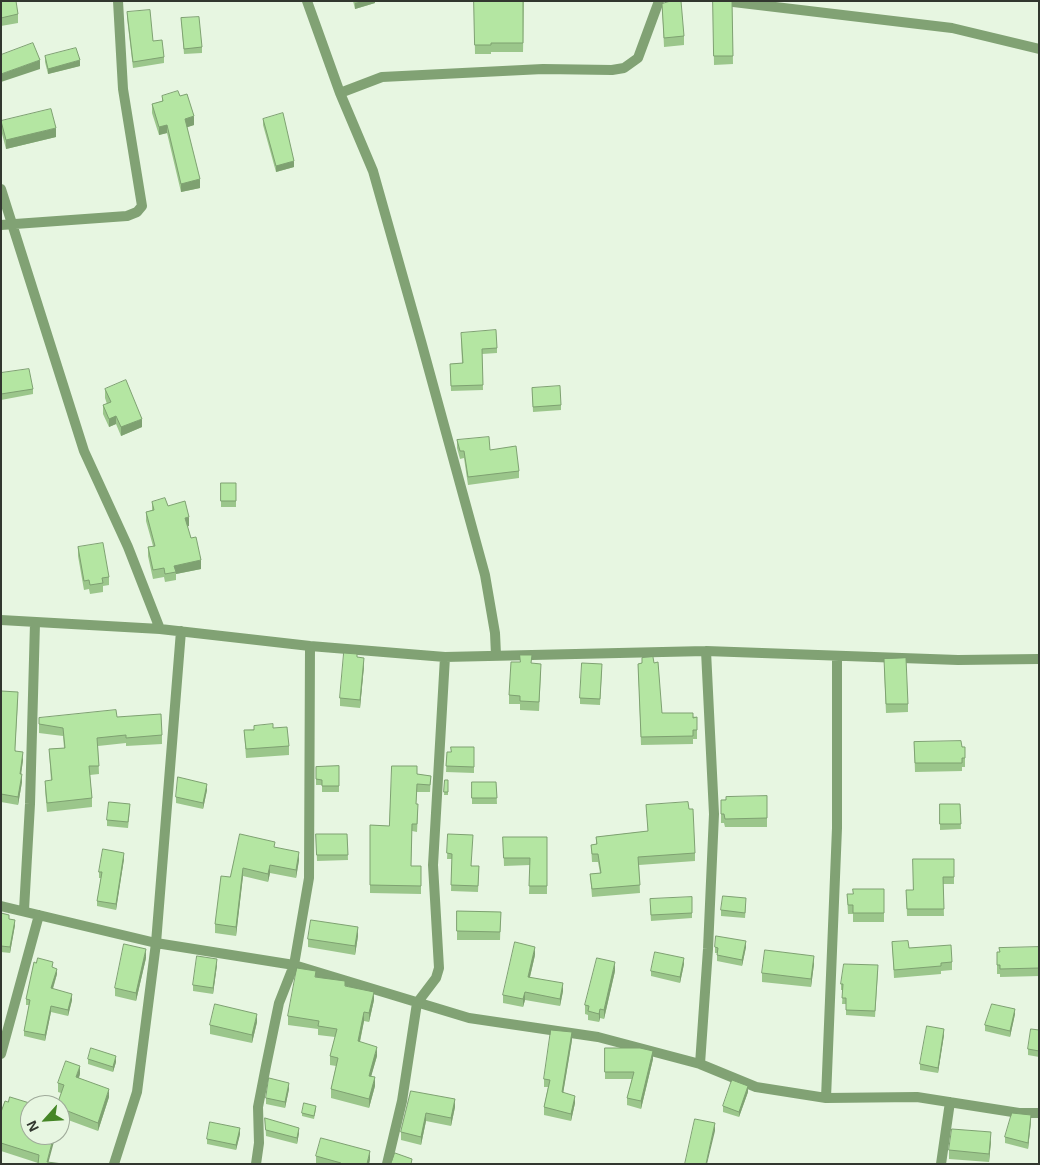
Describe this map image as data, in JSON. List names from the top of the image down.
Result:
{
  "north": "bottom left"
}
